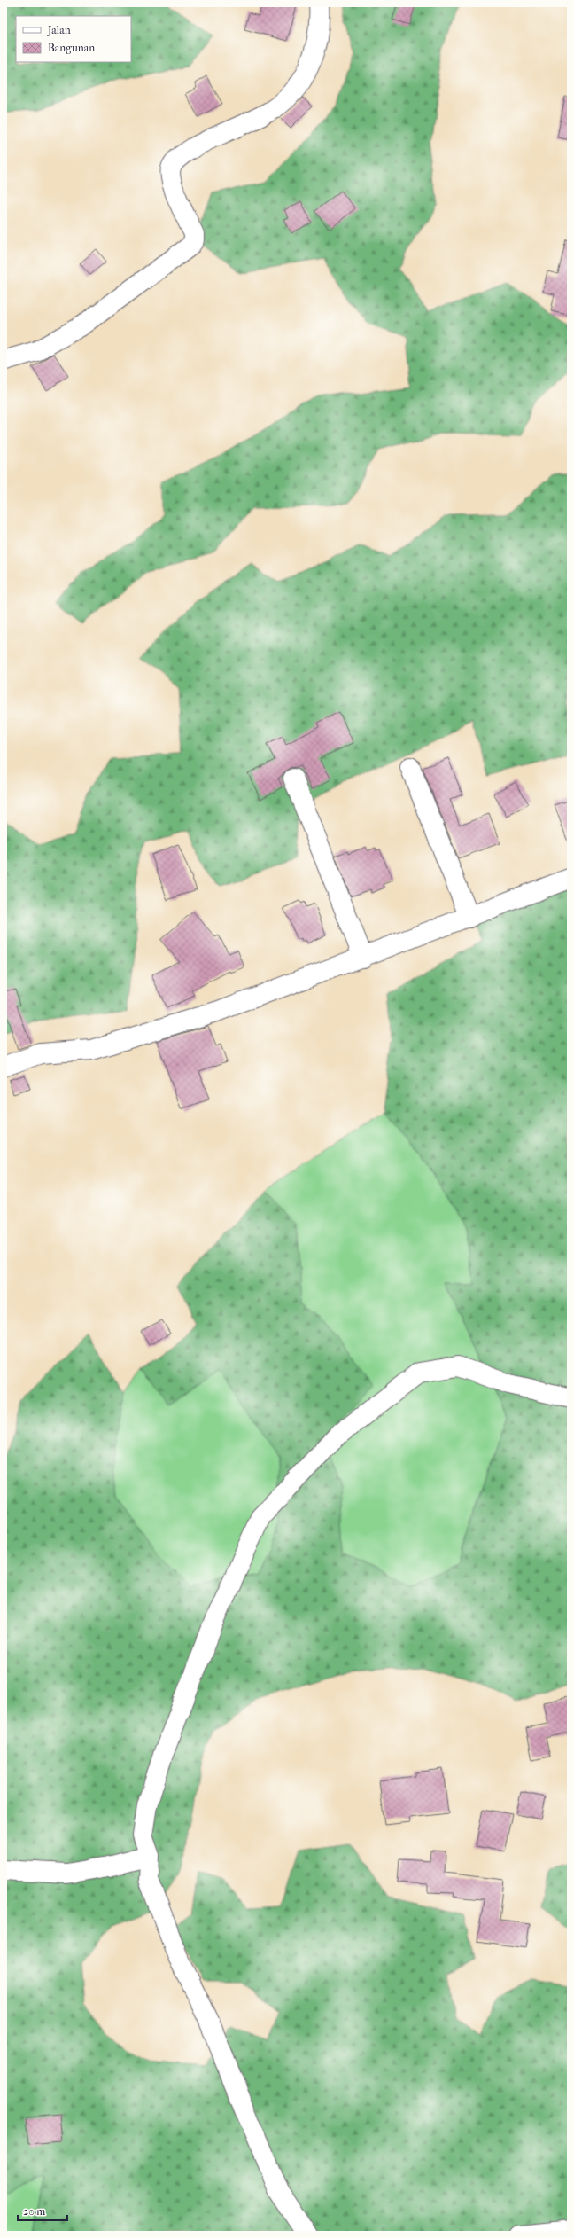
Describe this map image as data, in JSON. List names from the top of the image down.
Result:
{
  "legend": ["Jalan", "Bangunan"],
  "scale_bar": "20 m"
}
